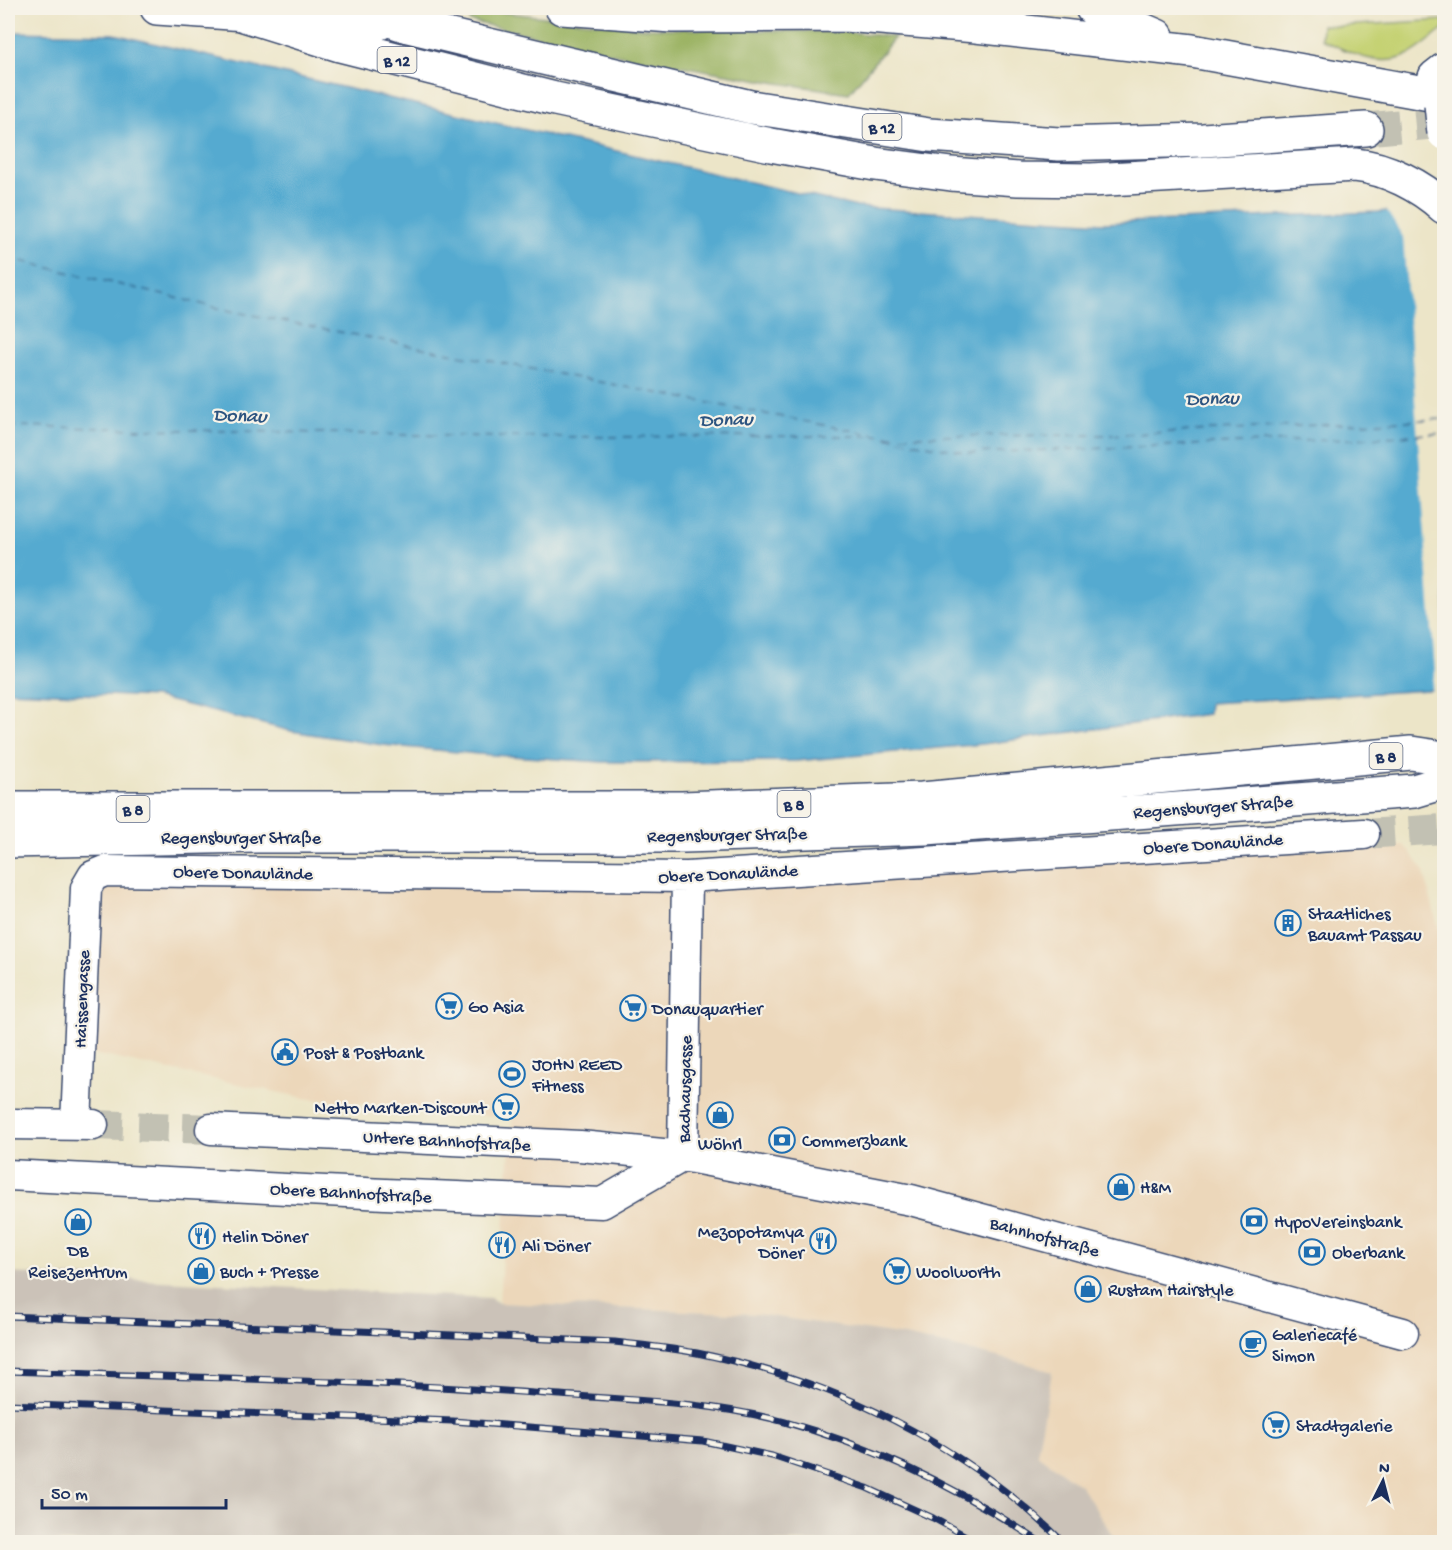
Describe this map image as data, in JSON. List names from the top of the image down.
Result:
{
  "streets": {
    "main road": ["B 12", "B 8", "Regensburger Straße"],
    "street": [
      "Obere Donaulände",
      "Haissengasse",
      "Badhausgasse",
      "Untere Bahnhofstraße",
      "Obere Bahnhofstraße",
      "Bahnhofstraße"
    ]
  },
  "crossings": [
    ["Obere Donaulände", "Haissengasse"],
    ["Obere Donaulände", "Badhausgasse"],
    ["Badhausgasse", "Untere Bahnhofstraße"],
    ["Badhausgasse", "Obere Bahnhofstraße"],
    ["Badhausgasse", "Bahnhofstraße"],
    ["Untere Bahnhofstraße", "Obere Bahnhofstraße"],
    ["Untere Bahnhofstraße", "Bahnhofstraße"],
    ["Obere Bahnhofstraße", "Bahnhofstraße"]
  ],
  "water": ["Donau"],
  "places": {
    "building": ["Staatliches Bauamt Passau"],
    "supermarket": [
      "Go Asia",
      "Donauquartier",
      "Netto Marken-Discount",
      "Woolworth",
      "Stadtgalerie"
    ],
    "public building": ["Post & Postbank"],
    "sports": ["JOHN REED Fitness"],
    "shop": [
      "Wöhrl",
      "H&M",
      "DB Reisezentrum",
      "Buch + Presse",
      "Rustam Hairstyle"
    ],
    "bank": ["Commerzbank", "HypoVereinsbank", "Oberbank"],
    "restaurant": ["Helin Döner", "Mezopotamya Döner", "Ali Döner"],
    "cafe": ["Galeriecafé Simon"]
  },
  "scale_bar": "50 m",
  "north": "top"
}
